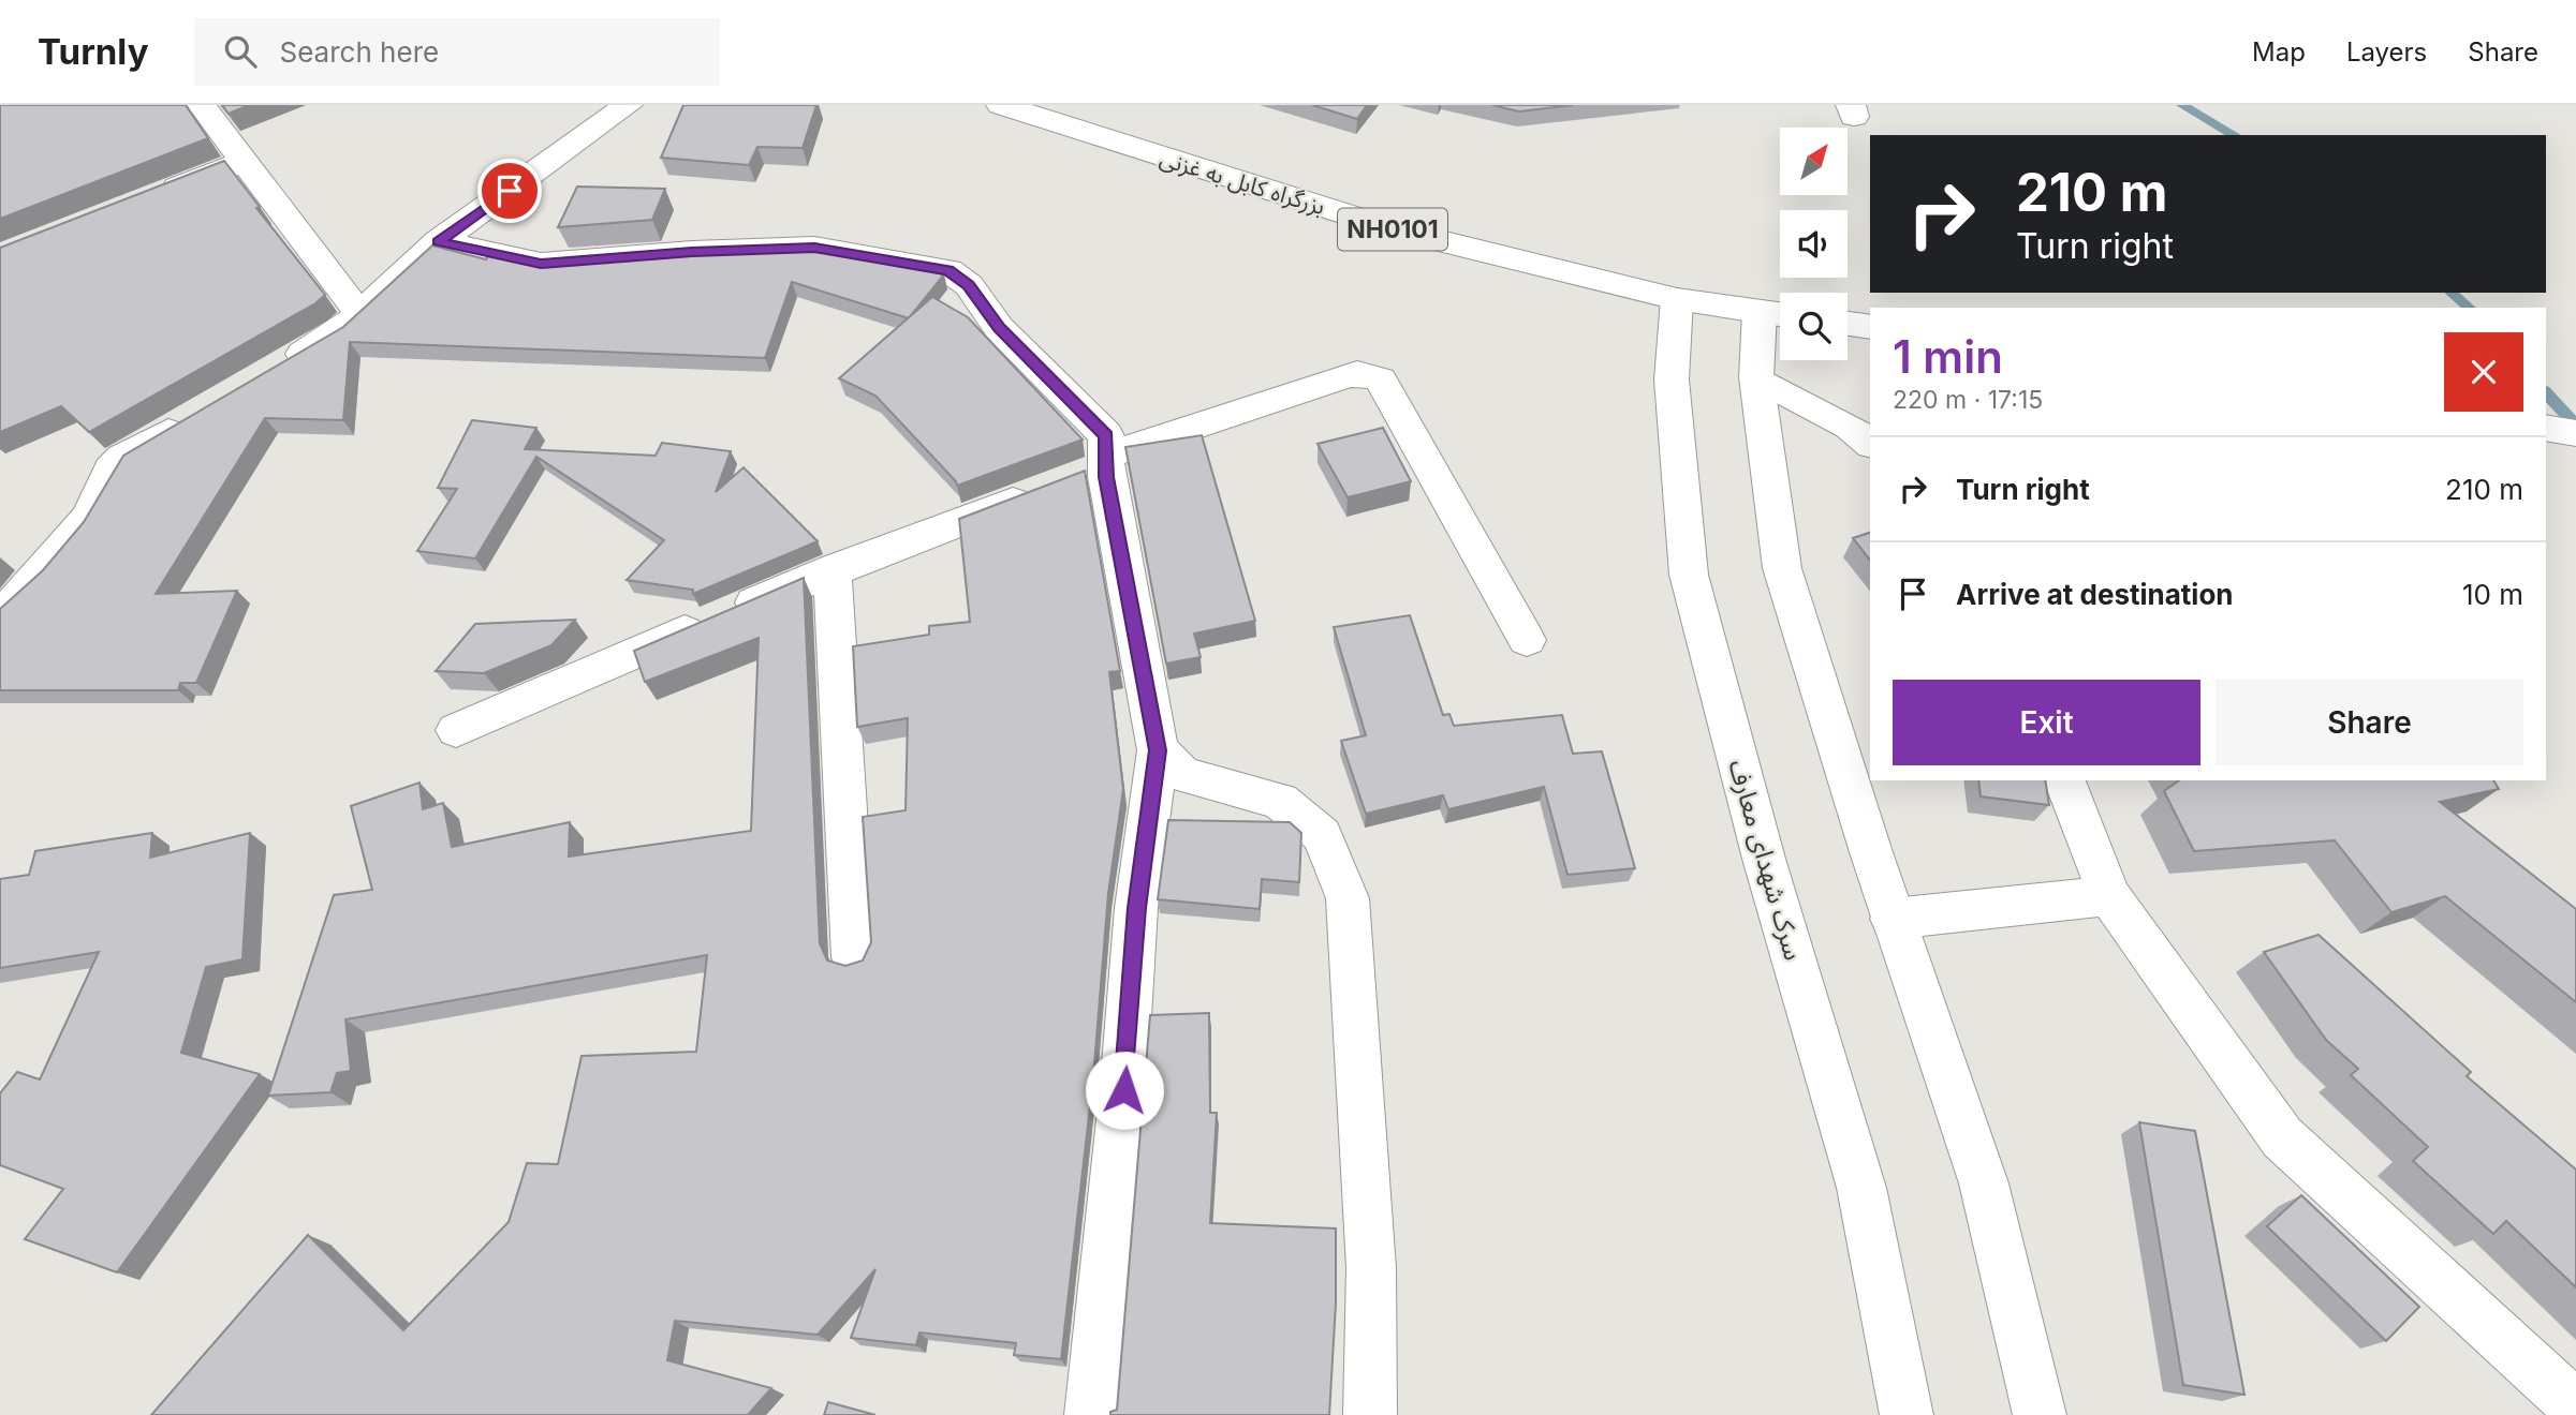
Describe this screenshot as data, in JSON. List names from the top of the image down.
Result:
{
  "streets": {
    "main road": ["بزرگراه کابل به غزنی", "NH0101", "سرک شهدای معارف"]
  },
  "crossings": [
    ["بزرگراه کابل به غزنی", "سرک شهدای معارف"]
  ],
  "north": "top right",
  "page": {
    "header": "Turnly",
    "search": "Search here",
    "nav": ["Map", "Layers", "Share"],
    "turn": ["210 m", "Turn right"],
    "heading": ["1 min", "220 m · 17:15"],
    "list": [
      {
        "name": "Turn right",
        "value": "210 m"
      },
      {
        "name": "Arrive at destination",
        "value": "10 m"
      }
    ],
    "buttons": ["Exit", "Share"]
  }
}
